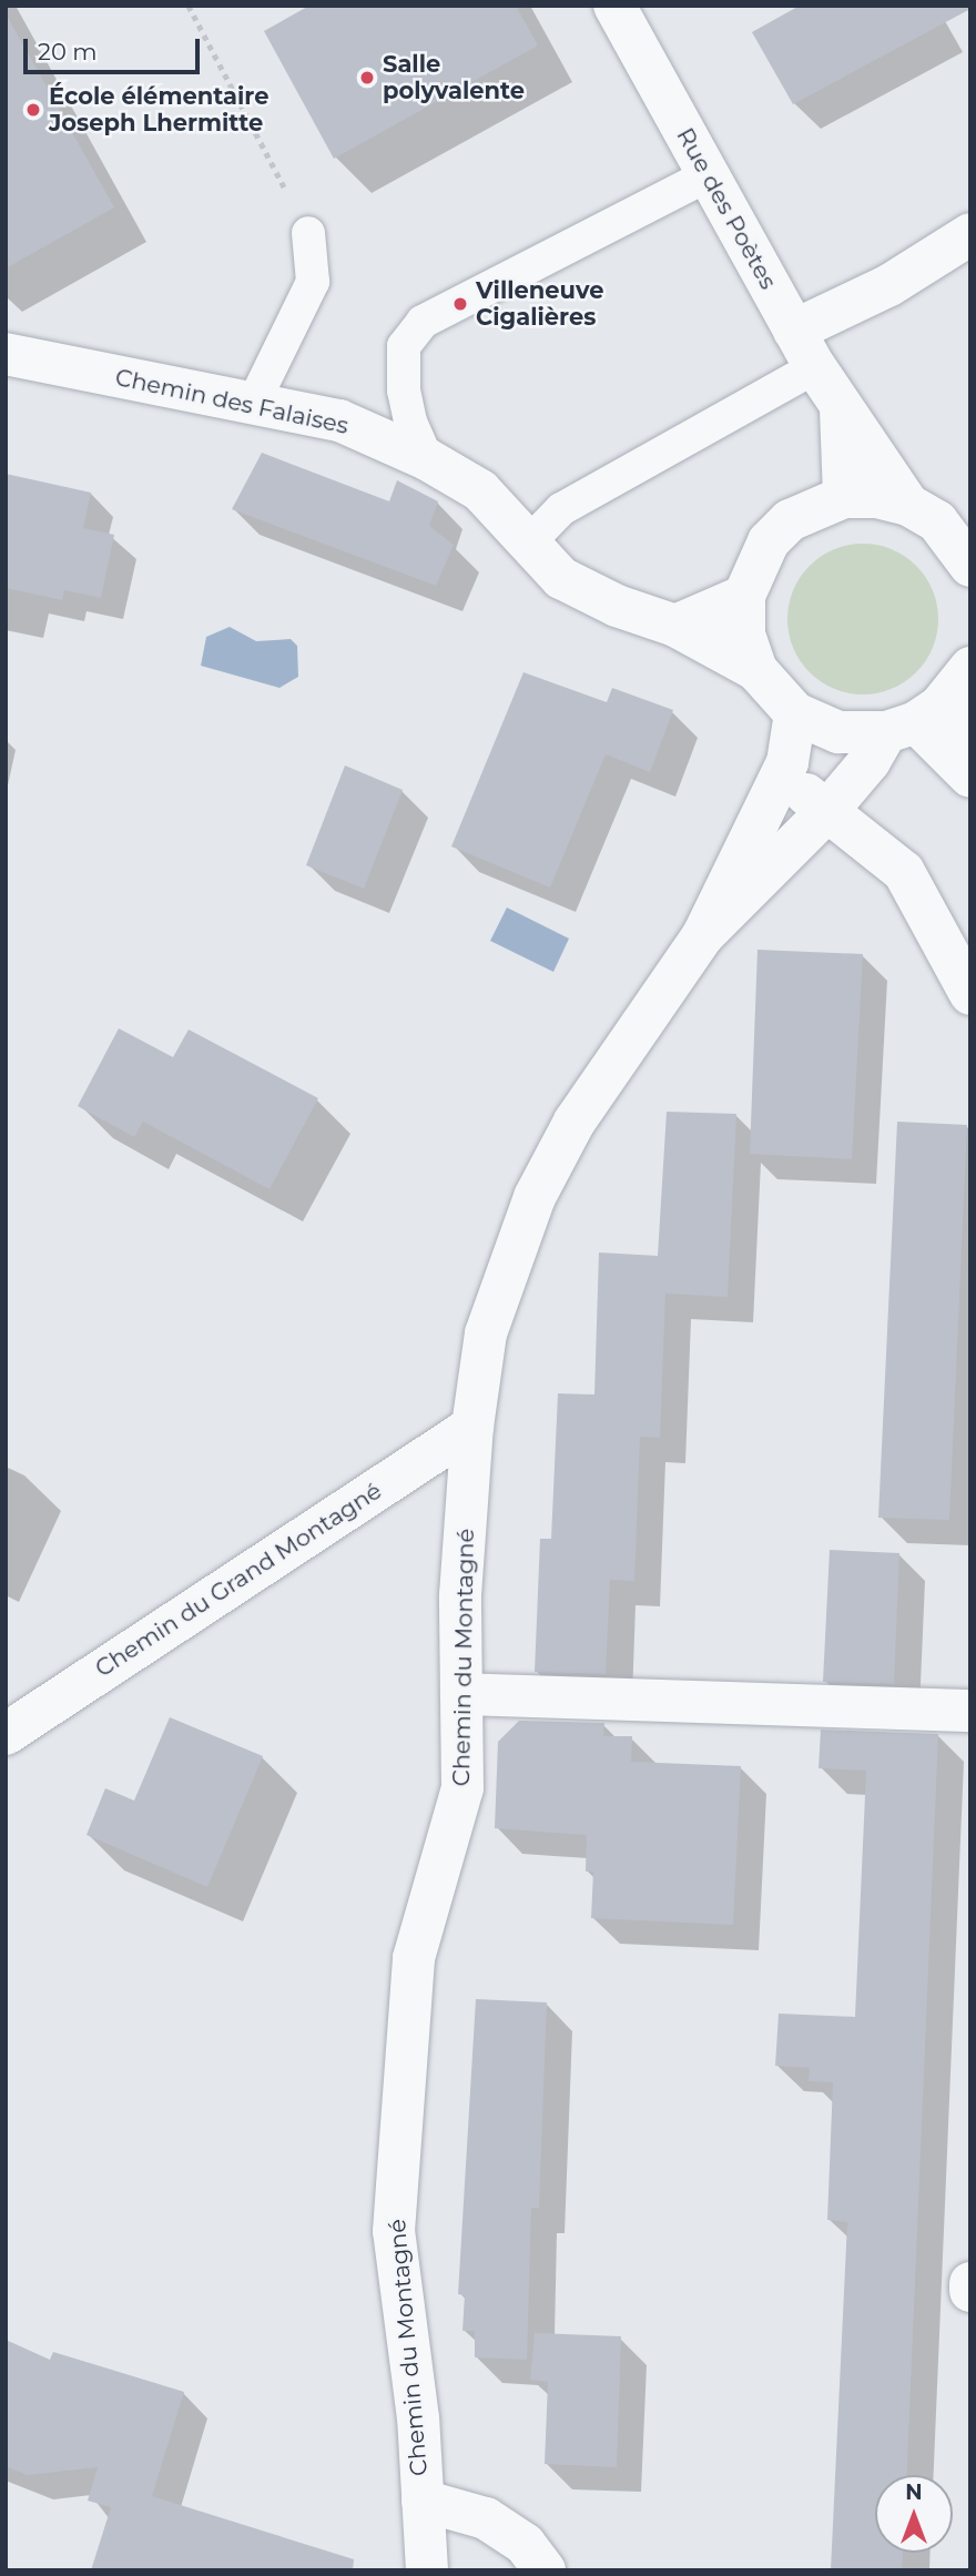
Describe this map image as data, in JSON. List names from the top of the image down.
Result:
{
  "streets": {
    "street": [
      "Rue des Poètes",
      "Chemin des Falaises",
      "Chemin du Grand Montagné",
      "Chemin du Montagné"
    ]
  },
  "crossings": [
    ["Chemin du Grand Montagné", "Chemin du Montagné"]
  ],
  "places": ["Salle polyvalente", "École élémentaire Joseph Lhermitte", "Villeneuve Cigalières"],
  "scale_bar": "20 m",
  "north": "top"
}
